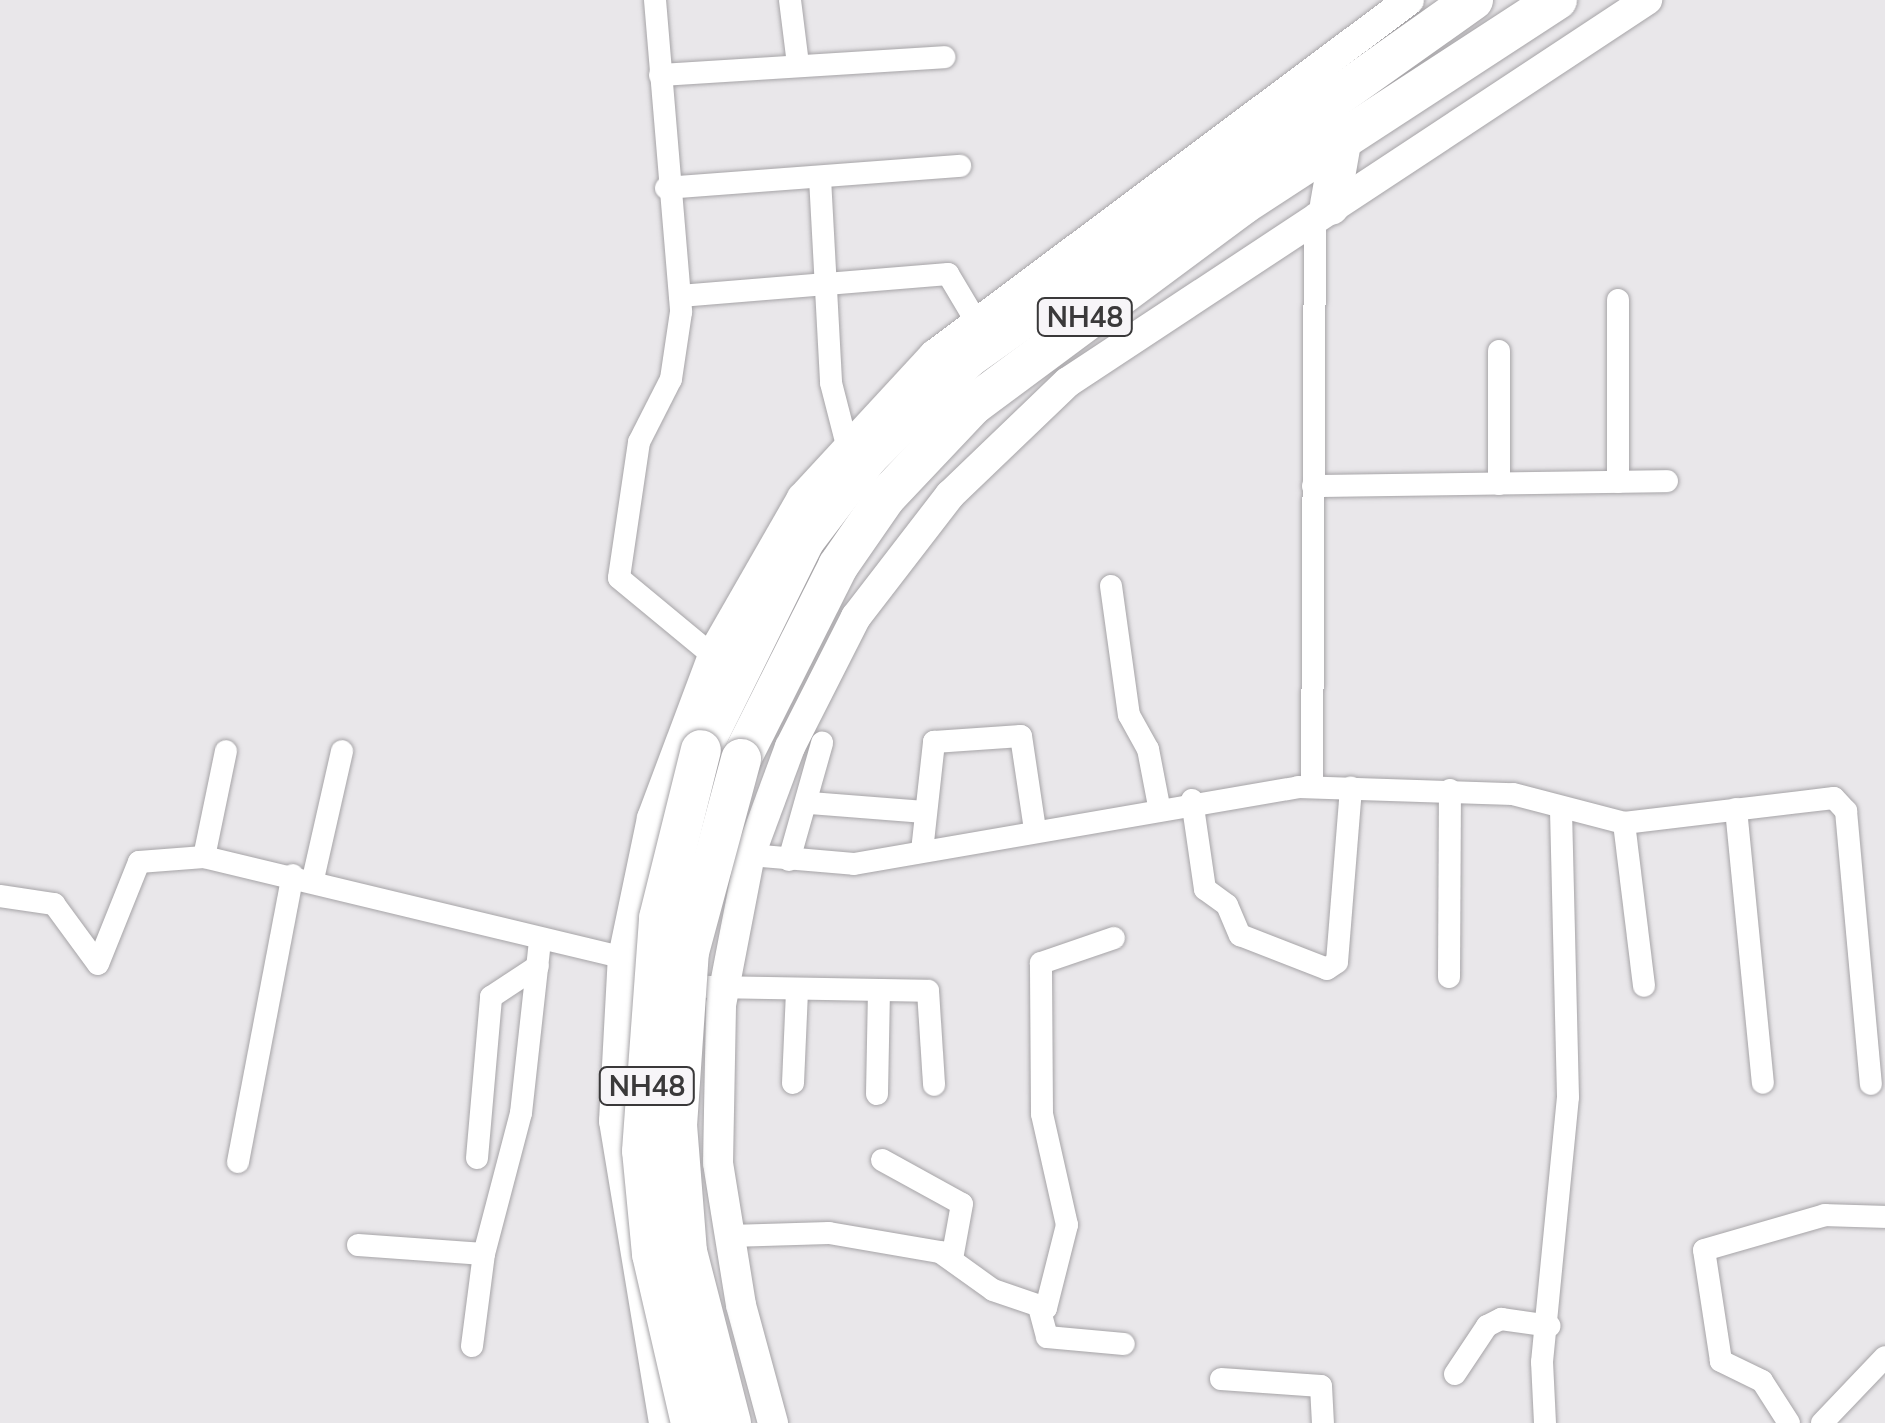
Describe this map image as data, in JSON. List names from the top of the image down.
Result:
{
  "streets": {
    "highway": ["NH48"]
  }
}
